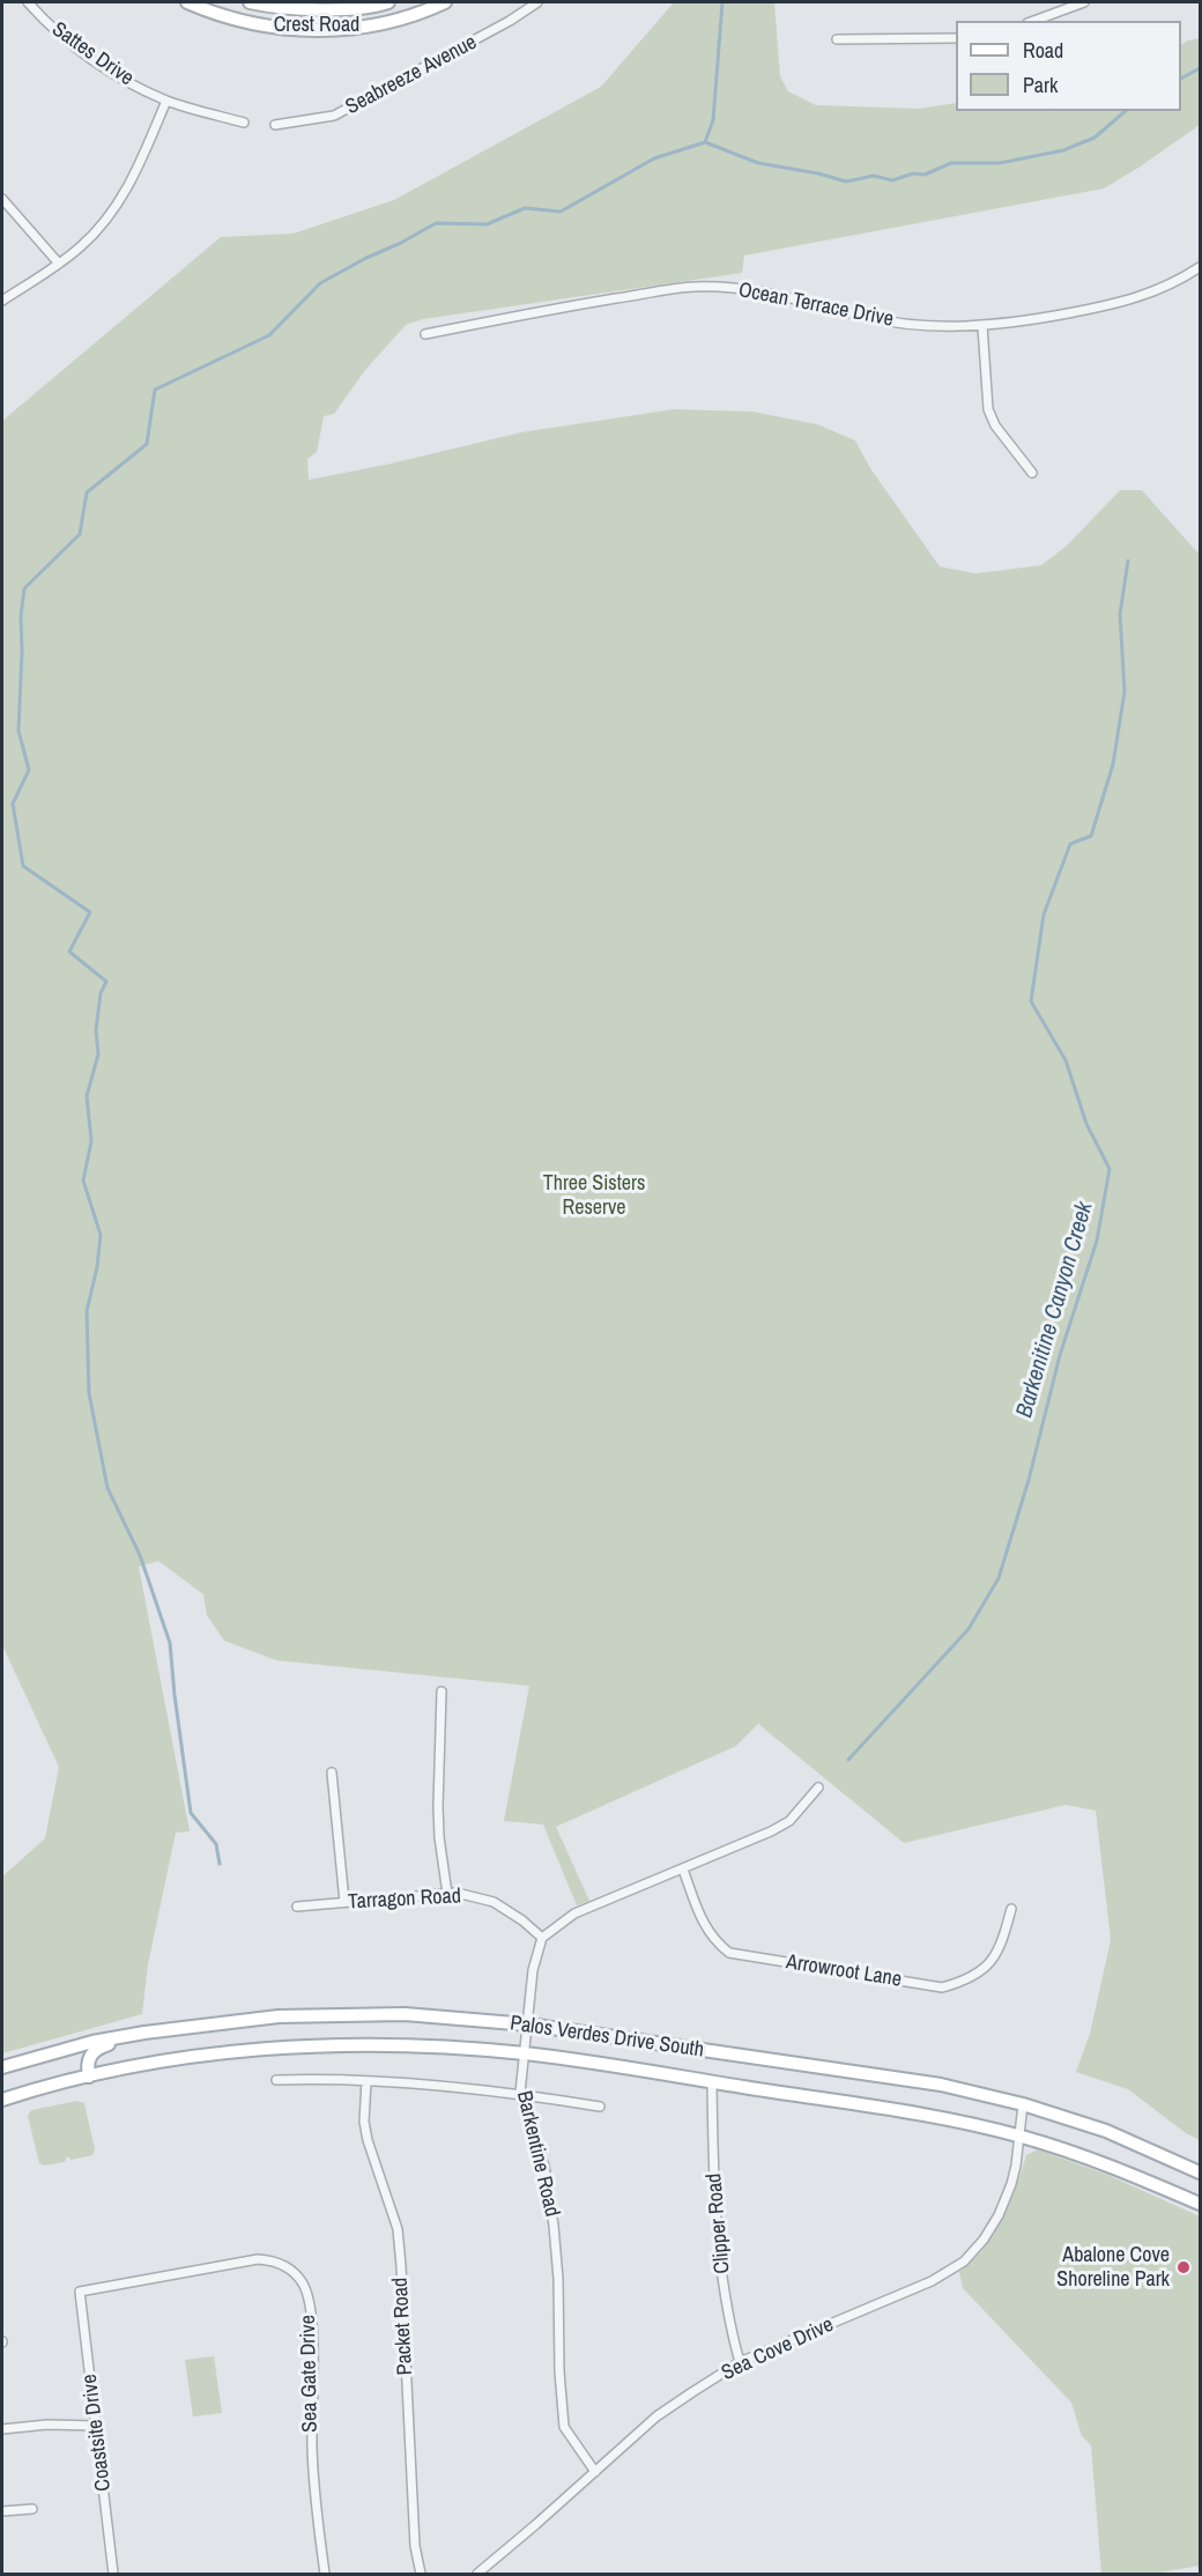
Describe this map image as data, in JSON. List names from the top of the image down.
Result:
{
  "streets": {
    "main road": ["Crest Road", "Palos Verdes Drive South"],
    "street": [
      "Sattes Drive",
      "Seabreeze Avenue",
      "Ocean Terrace Drive",
      "Tarragon Road",
      "Arrowroot Lane",
      "Barkentine Road",
      "Clipper Road",
      "Packet Road",
      "Sea Cove Drive",
      "Sea Gate Drive",
      "Coastsite Drive"
    ]
  },
  "crossings": [
    ["Tarragon Road", "Barkentine Road"],
    ["Palos Verdes Drive South", "Barkentine Road"],
    ["Palos Verdes Drive South", "Clipper Road"],
    ["Palos Verdes Drive South", "Sea Cove Drive"],
    ["Barkentine Road", "Sea Cove Drive"],
    ["Clipper Road", "Sea Cove Drive"],
    ["Sea Gate Drive", "Coastsite Drive"]
  ],
  "water": ["Barkenitine Canyon Creek"],
  "parks": ["Three Sisters Reserve"],
  "places": ["Abalone Cove Shoreline Park"],
  "legend": ["Road", "Park"]
}
